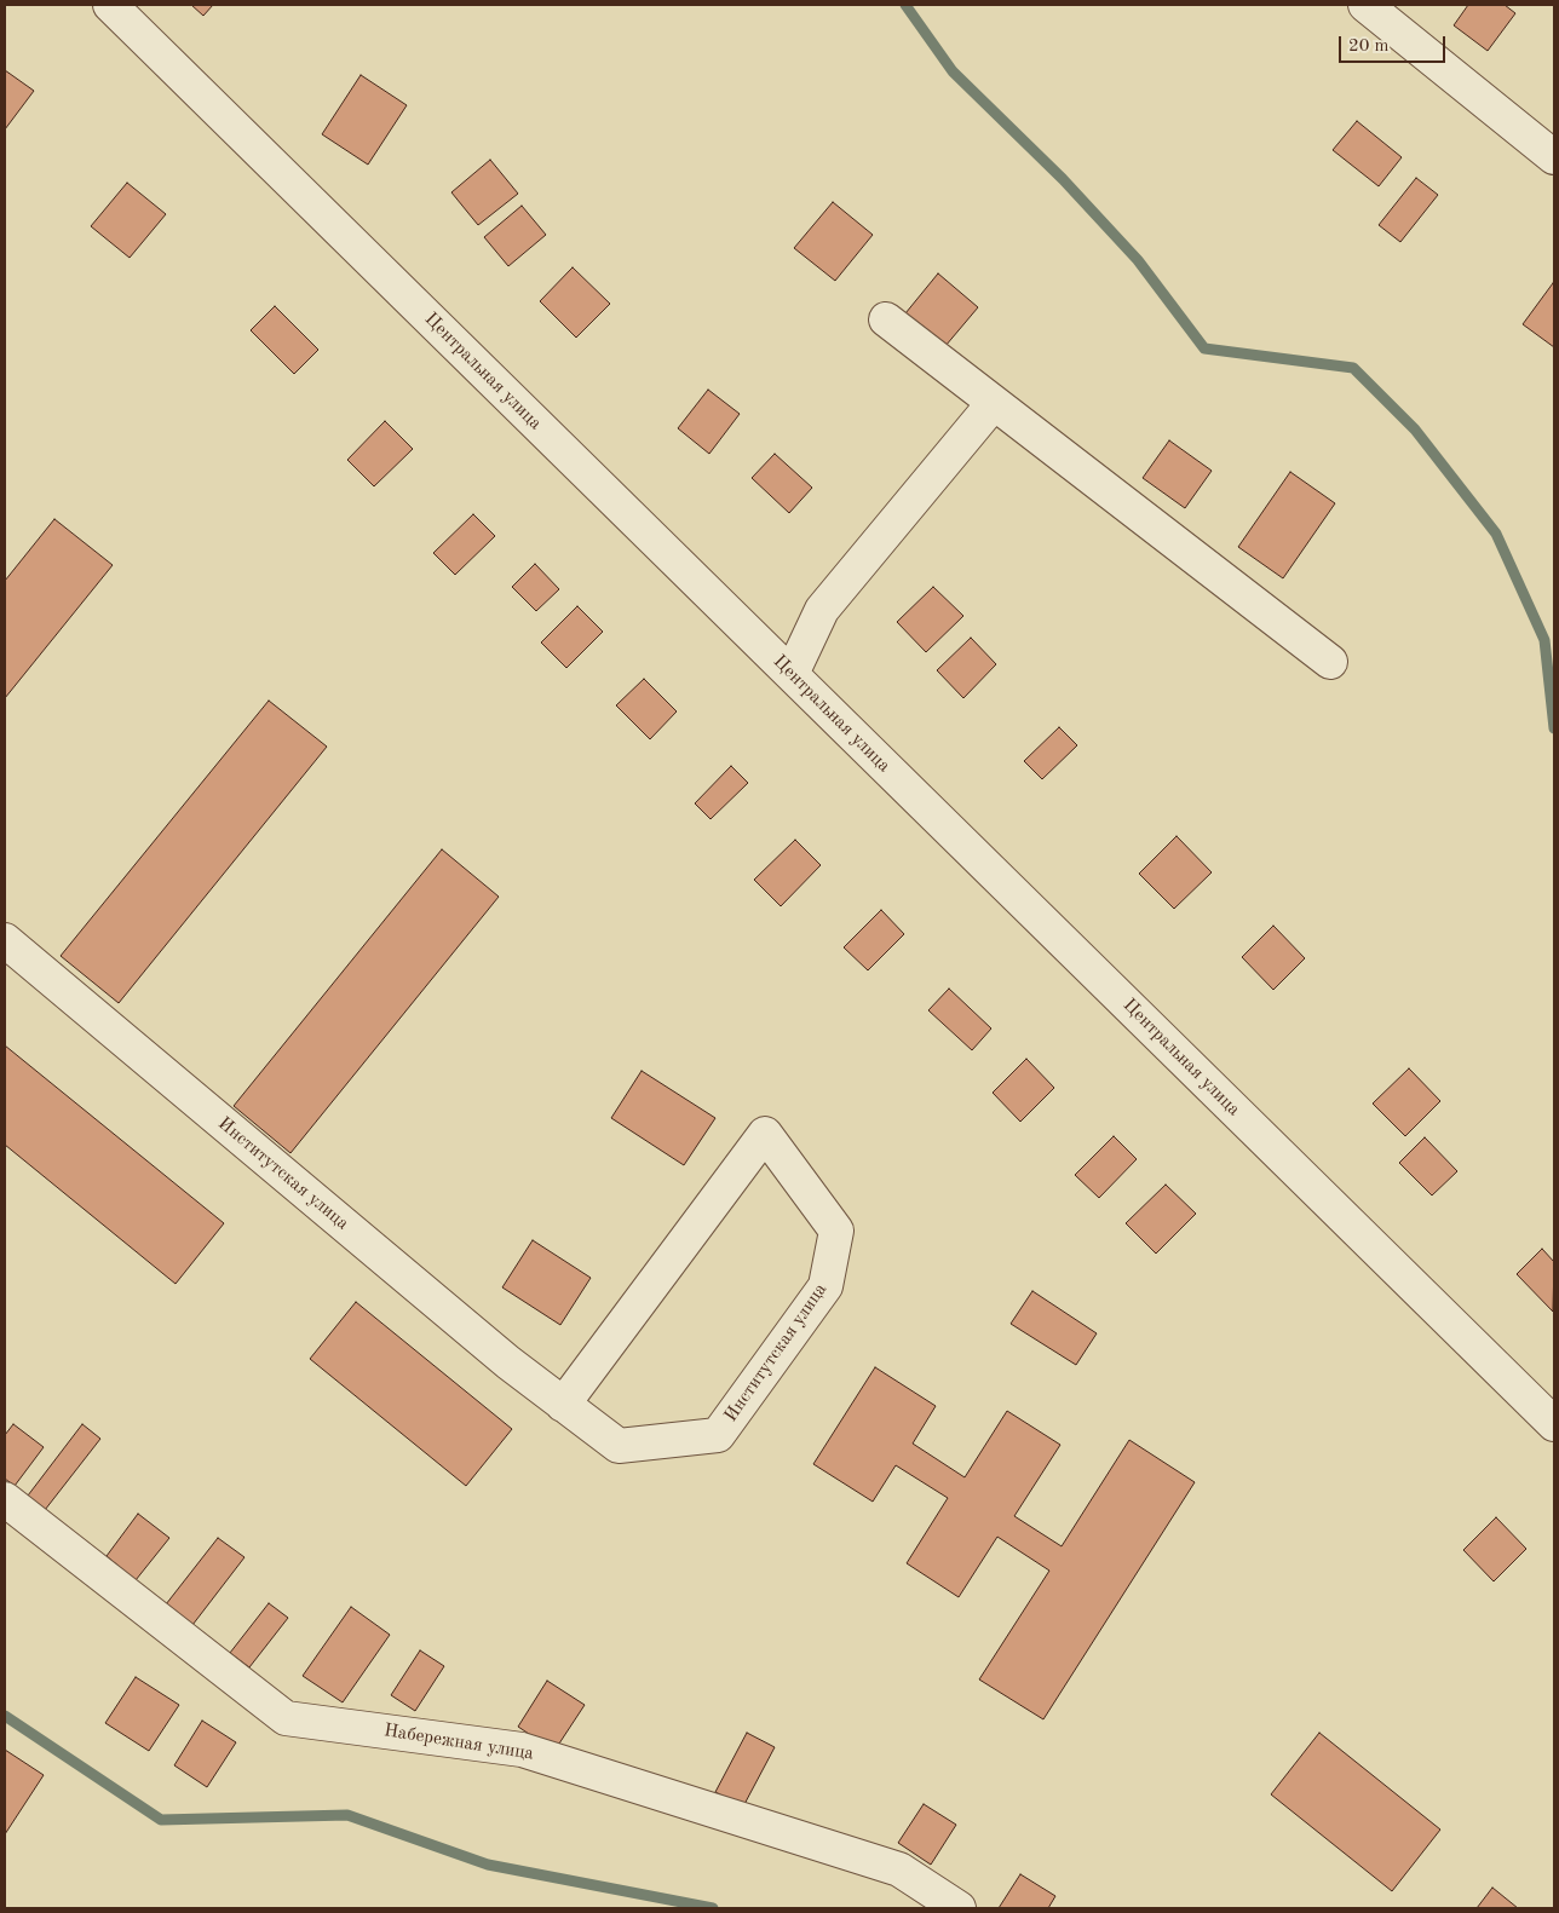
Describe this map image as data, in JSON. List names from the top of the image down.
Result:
{
  "streets": {
    "street": ["Центральная улица", "Институтская улица", "Набережная улица"]
  },
  "scale_bar": "20 m"
}
